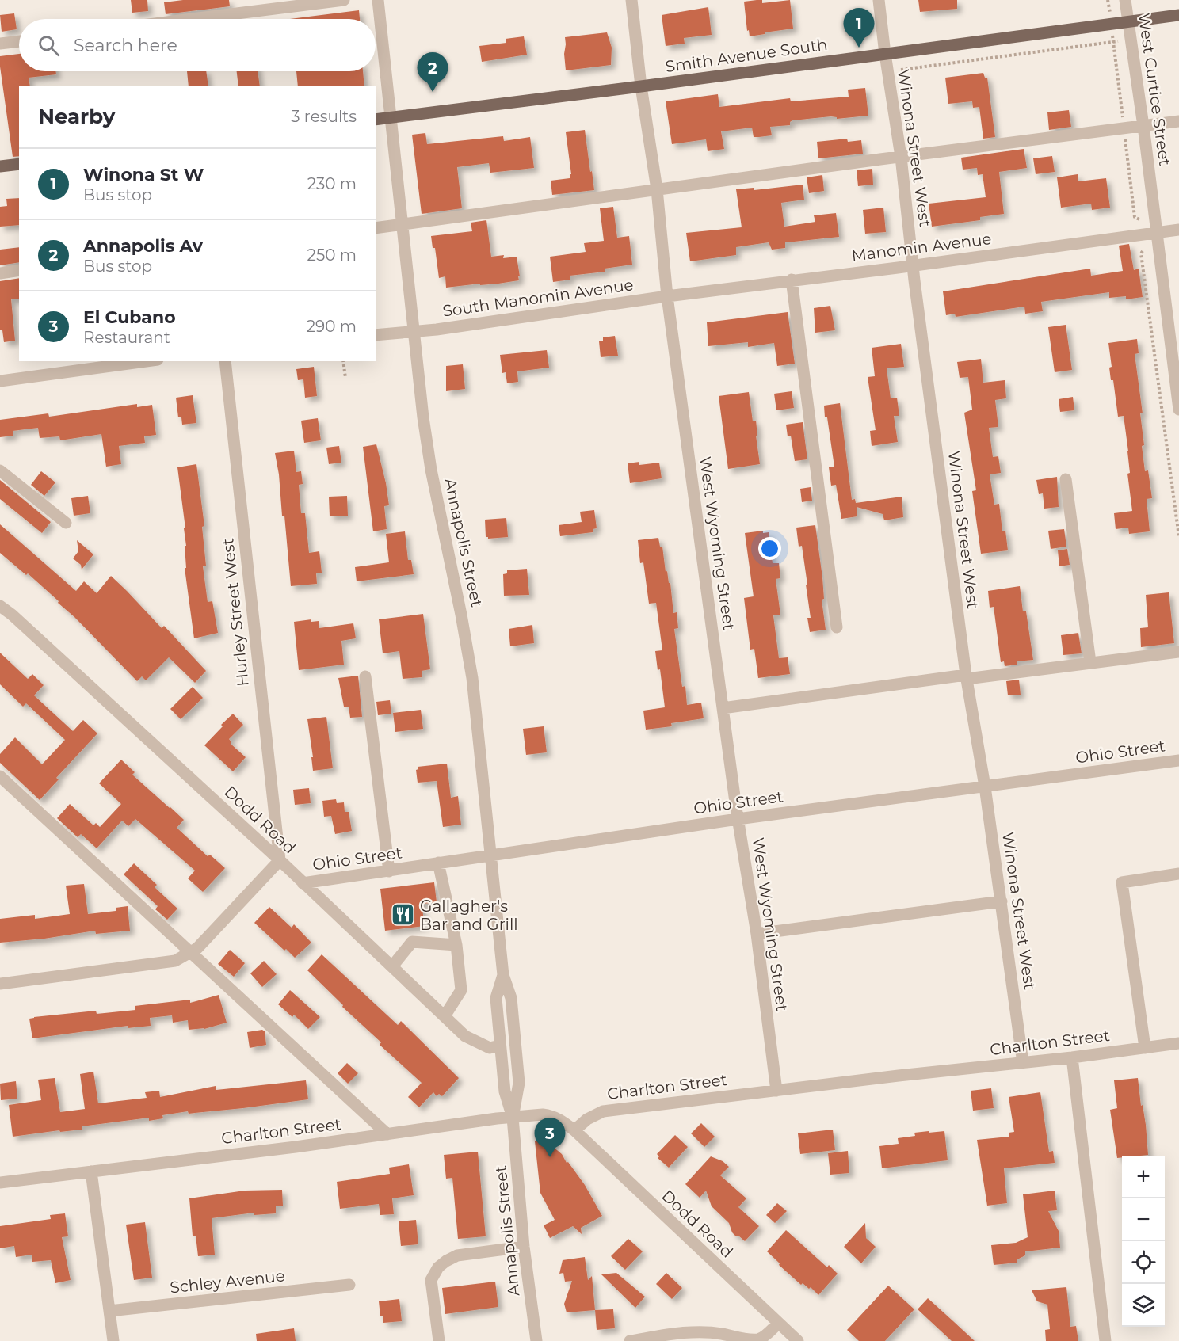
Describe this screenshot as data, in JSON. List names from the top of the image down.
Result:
{
  "streets": {
    "main road": ["Smith Avenue South"],
    "street": [
      "West Curtice Street",
      "Winona Street West",
      "Manomin Avenue",
      "South Manomin Avenue",
      "Annapolis Street",
      "West Wyoming Street",
      "Hurley Street West",
      "Ohio Street",
      "Dodd Road",
      "Charlton Street",
      "Schley Avenue"
    ]
  },
  "crossings": [
    ["Smith Avenue South", "West Curtice Street"],
    ["Smith Avenue South", "Winona Street West"],
    ["Smith Avenue South", "Annapolis Street"],
    ["Smith Avenue South", "West Wyoming Street"],
    ["West Curtice Street", "Manomin Avenue"],
    ["Winona Street West", "Manomin Avenue"],
    ["Winona Street West", "Ohio Street"],
    ["Winona Street West", "Charlton Street"],
    ["Manomin Avenue", "South Manomin Avenue"],
    ["Manomin Avenue", "West Wyoming Street"],
    ["South Manomin Avenue", "Annapolis Street"],
    ["South Manomin Avenue", "West Wyoming Street"],
    ["Annapolis Street", "Ohio Street"],
    ["Annapolis Street", "Dodd Road"],
    ["Annapolis Street", "Charlton Street"],
    ["West Wyoming Street", "Ohio Street"],
    ["West Wyoming Street", "Charlton Street"],
    ["Hurley Street West", "Dodd Road"],
    ["Ohio Street", "Dodd Road"],
    ["Dodd Road", "Charlton Street"]
  ],
  "places": {
    "restaurant": ["Gallagher's Bar and Grill"]
  },
  "page": {
    "pins": ["1", "2", "3"],
    "search": "Search here",
    "heading": ["Nearby", "3 results"],
    "list": [
      {
        "mark": "1",
        "name": "Winona St W",
        "note": "Bus stop",
        "value": "230 m"
      },
      {
        "mark": "2",
        "name": "Annapolis Av",
        "note": "Bus stop",
        "value": "250 m"
      },
      {
        "mark": "3",
        "name": "El Cubano",
        "note": "Restaurant",
        "value": "290 m"
      }
    ],
    "map_buttons": ["+", "−"]
  }
}
